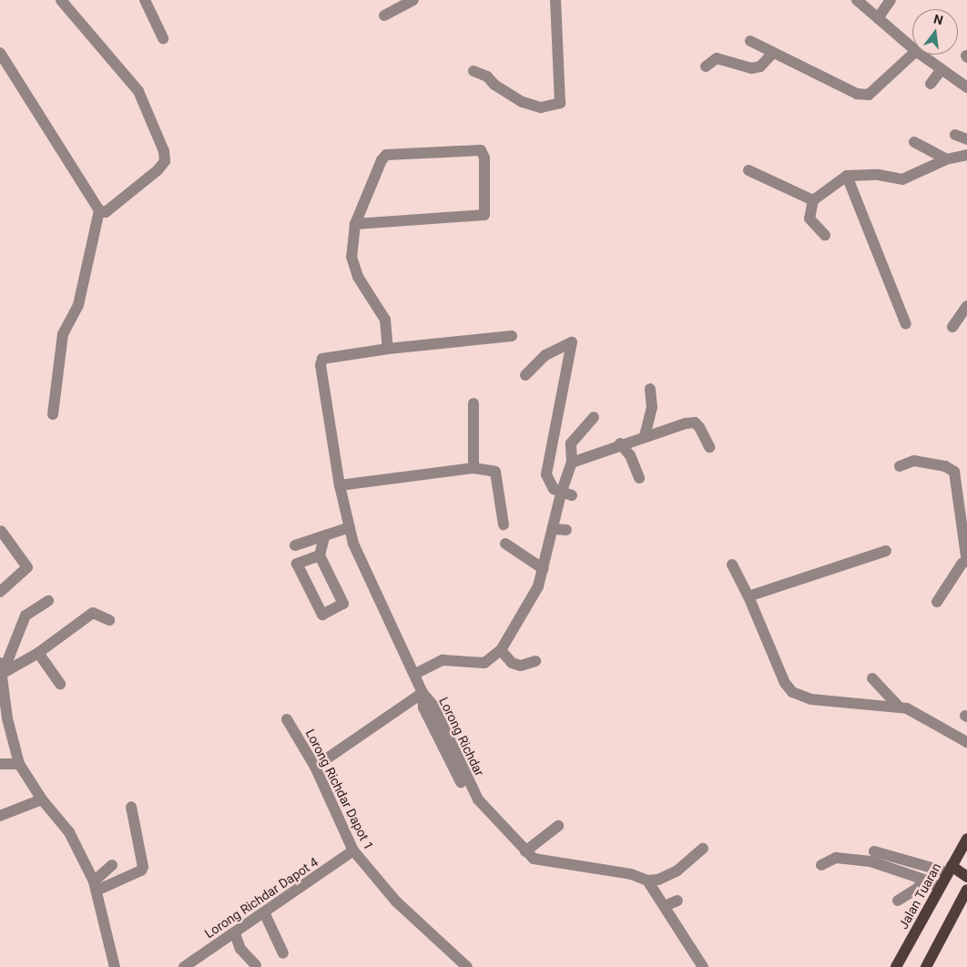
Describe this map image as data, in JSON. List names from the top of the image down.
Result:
{
  "streets": {
    "main road": ["Jalan Tuaran"],
    "street": ["Lorong Richdar", "Lorong Richdar Dapot 1", "Lorong Richdar Dapot 4"]
  },
  "crossings": [
    ["Lorong Richdar Dapot 1", "Lorong Richdar Dapot 4"]
  ],
  "north": "top"
}
